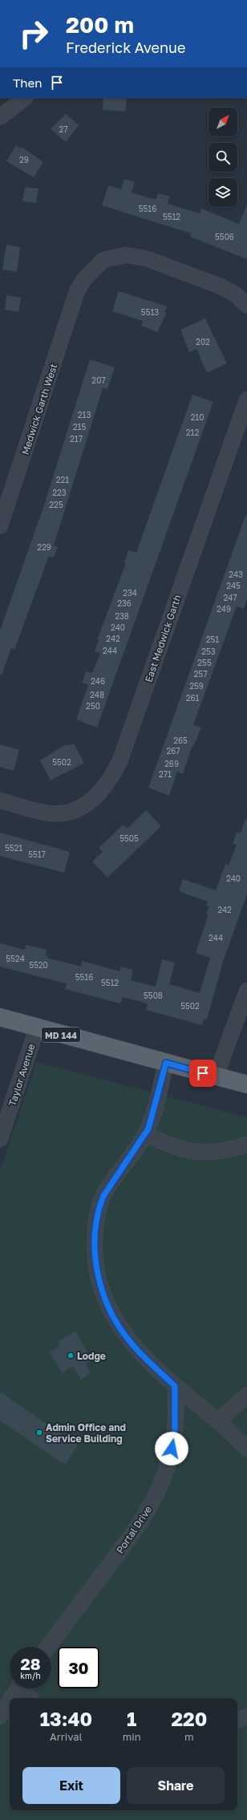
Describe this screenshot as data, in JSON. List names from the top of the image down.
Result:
{
  "streets": {
    "main road": ["MD 144"],
    "street": [
      "Medwick Garth West",
      "East Medwick Garth",
      "Taylor Avenue",
      "Portal Drive"
    ]
  },
  "crossings": [
    ["MD 144", "Taylor Avenue"]
  ],
  "places": ["Lodge", "Admin Office and Service Building"],
  "house_numbers": [
    "27",
    "29",
    "5516",
    "5512",
    "5506",
    "5513",
    "202",
    "207",
    "213",
    "210",
    "215",
    "212",
    "217",
    "221",
    "223",
    "225",
    "229",
    "243",
    "245",
    "234",
    "247",
    "236",
    "249",
    "238",
    "240",
    "242",
    "251",
    "244",
    "253",
    "255",
    "257",
    "246",
    "259",
    "248",
    "261",
    "250",
    "265",
    "267",
    "5502",
    "269",
    "271",
    "5505",
    "5521",
    "5517",
    "240",
    "242",
    "244",
    "5524",
    "5520",
    "5516",
    "5512",
    "5508",
    "5502"
  ],
  "north": "top right",
  "page": {
    "turn": ["200 m", "Frederick Avenue"],
    "then": "Then",
    "speed": "28 km/h",
    "limit": "30",
    "eta": [
      "13:40",
      "Arrival",
      "1",
      "min",
      "220",
      "m"
    ],
    "buttons": ["Exit", "Share"]
  }
}
